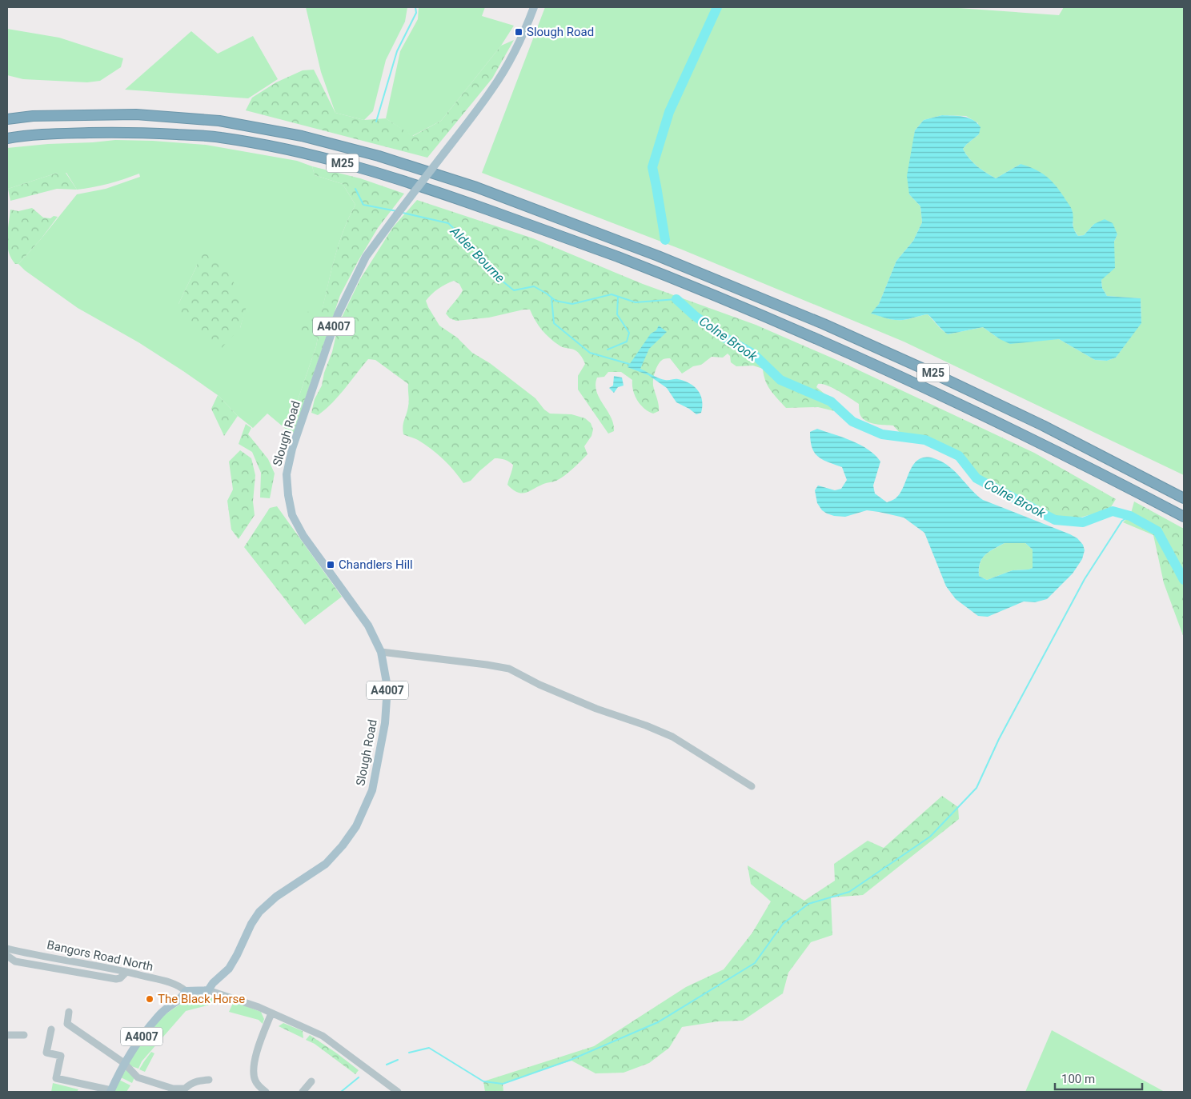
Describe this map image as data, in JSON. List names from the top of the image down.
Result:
{
  "streets": {
    "highway": ["M25"],
    "main road": ["A4007", "Slough Road"],
    "street": ["Bangors Road North"]
  },
  "crossings": [
    ["A4007", "Bangors Road North"]
  ],
  "water": ["Alder Bourne", "Colne Brook"],
  "places": {
    "transit": ["Slough Road", "Chandlers Hill"],
    "other": ["The Black Horse"]
  },
  "scale_bar": "100 m"
}
